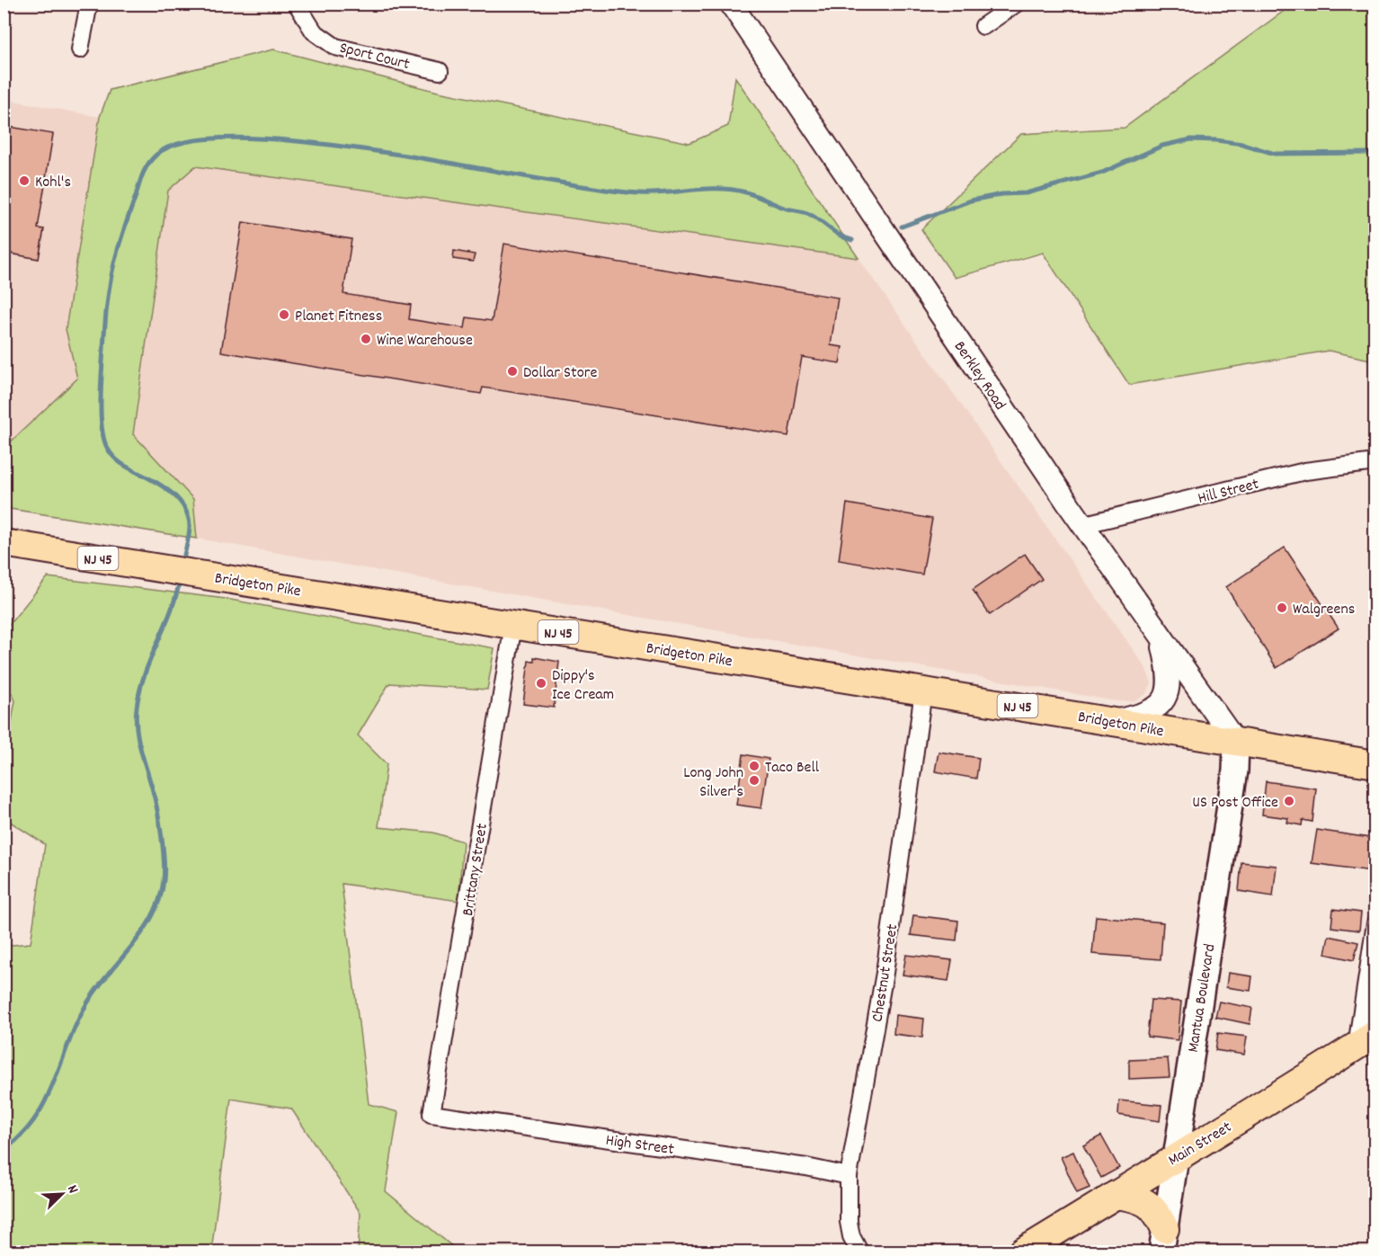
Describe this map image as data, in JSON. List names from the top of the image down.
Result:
{
  "streets": {
    "main road": [
      "NJ 45",
      "Bridgeton Pike",
      "Mantua Boulevard",
      "Main Street"
    ],
    "street": [
      "Sport Court",
      "Berkley Road",
      "Hill Street",
      "Brittany Street",
      "Chestnut Street",
      "High Street"
    ]
  },
  "crossings": [
    ["Berkley Road", "Hill Street"],
    ["Berkley Road", "Bridgeton Pike"],
    ["Berkley Road", "Mantua Boulevard"],
    ["Bridgeton Pike", "Brittany Street"],
    ["Bridgeton Pike", "Chestnut Street"],
    ["Bridgeton Pike", "Mantua Boulevard"],
    ["Brittany Street", "High Street"],
    ["Chestnut Street", "High Street"],
    ["Mantua Boulevard", "Main Street"]
  ],
  "places": [
    "Kohl's",
    "Planet Fitness",
    "Wine Warehouse",
    "Dollar Store",
    "Walgreens",
    "Dippy's Ice Cream",
    "Taco Bell",
    "Long John Silver's",
    "US Post Office"
  ],
  "north": "top right"
}
